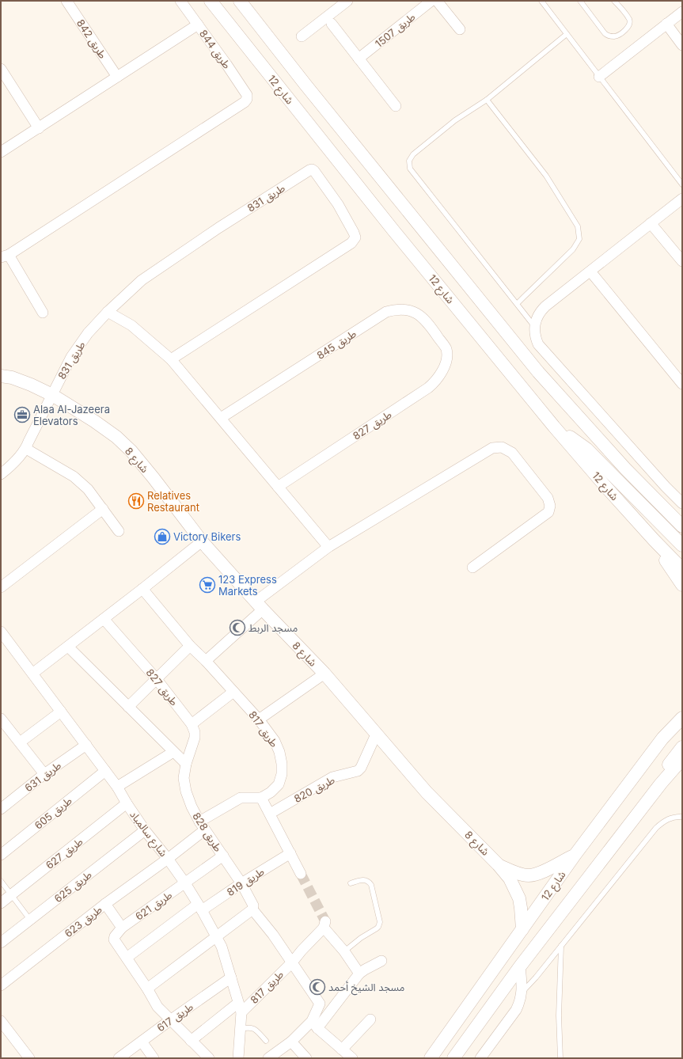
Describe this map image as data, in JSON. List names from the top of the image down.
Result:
{
  "streets": {
    "street": [
      "طريق 1507",
      "طريق 842",
      "طريق 844",
      "شارع 12",
      "طريق 831",
      "طريق 845",
      "طريق 827",
      "شارع 8",
      "طريق 817",
      "طريق 631",
      "طريق 820",
      "طريق 605",
      "طريق 828",
      "شارع سالمباد",
      "طريق 627",
      "طريق 819",
      "طريق 625",
      "طريق 621",
      "طريق 623",
      "طريق 617"
    ]
  },
  "crossings": [
    ["شارع 12", "شارع 8"],
    ["طريق 831", "شارع 8"],
    ["طريق 845", "طريق 827"],
    ["طريق 827", "طريق 828"],
    ["شارع 8", "طريق 820"],
    ["طريق 817", "شارع سالمباد"],
    ["طريق 817", "طريق 623"],
    ["طريق 631", "شارع سالمباد"],
    ["طريق 605", "شارع سالمباد"],
    ["طريق 828", "طريق 819"],
    ["طريق 828", "طريق 621"],
    ["طريق 828", "طريق 623"],
    ["شارع سالمباد", "طريق 627"],
    ["شارع سالمباد", "طريق 819"],
    ["شارع سالمباد", "طريق 625"],
    ["شارع سالمباد", "طريق 621"],
    ["شارع سالمباد", "طريق 623"],
    ["شارع سالمباد", "طريق 617"],
    ["طريق 819", "طريق 621"]
  ],
  "places": {
    "office": ["Alaa Al-Jazeera Elevators"],
    "restaurant": ["Relatives Restaurant"],
    "shop": ["Victory Bikers"],
    "supermarket": ["123 Express Markets"],
    "mosque": ["مسجد الربط", "مسجد الشيخ أحمد"]
  }
}
